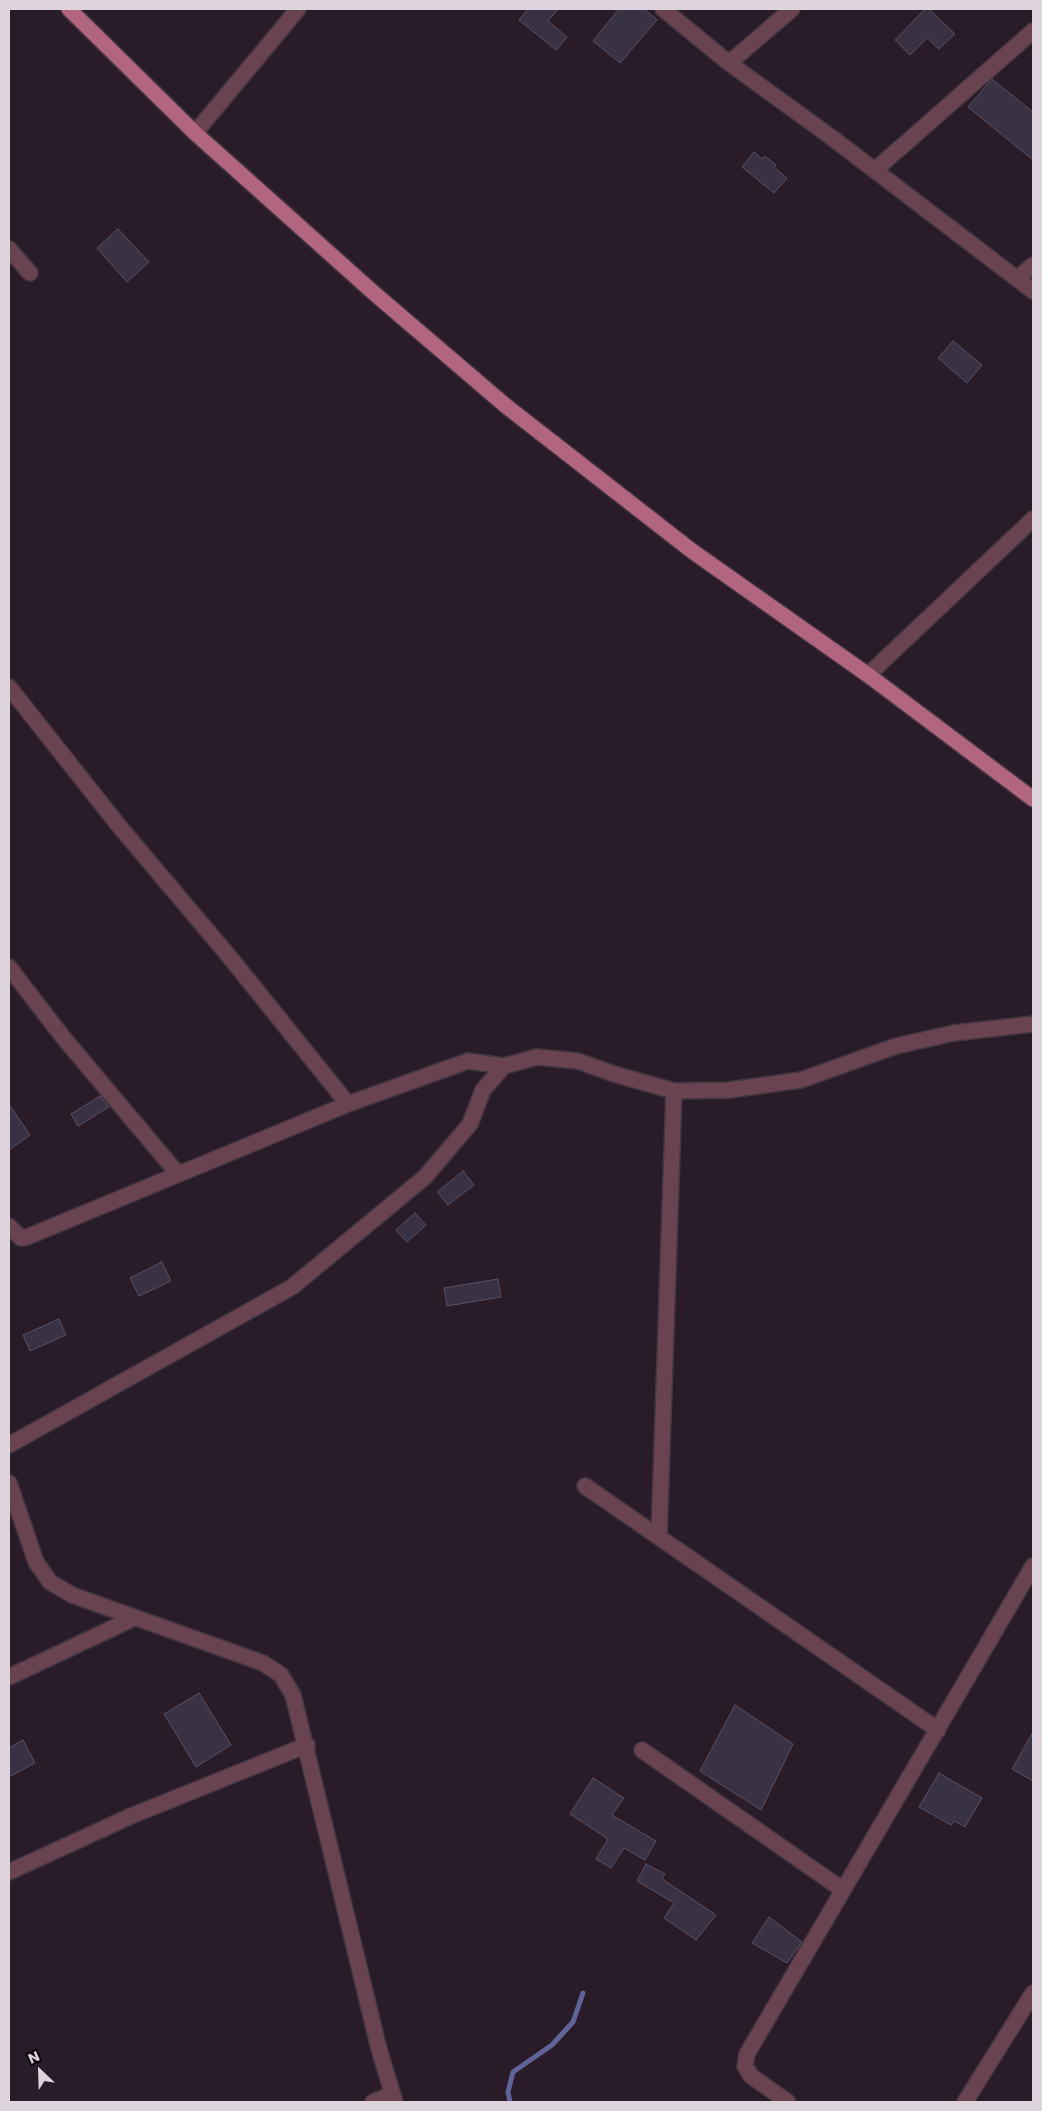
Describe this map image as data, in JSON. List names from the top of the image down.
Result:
{
  "north": "top left"
}
